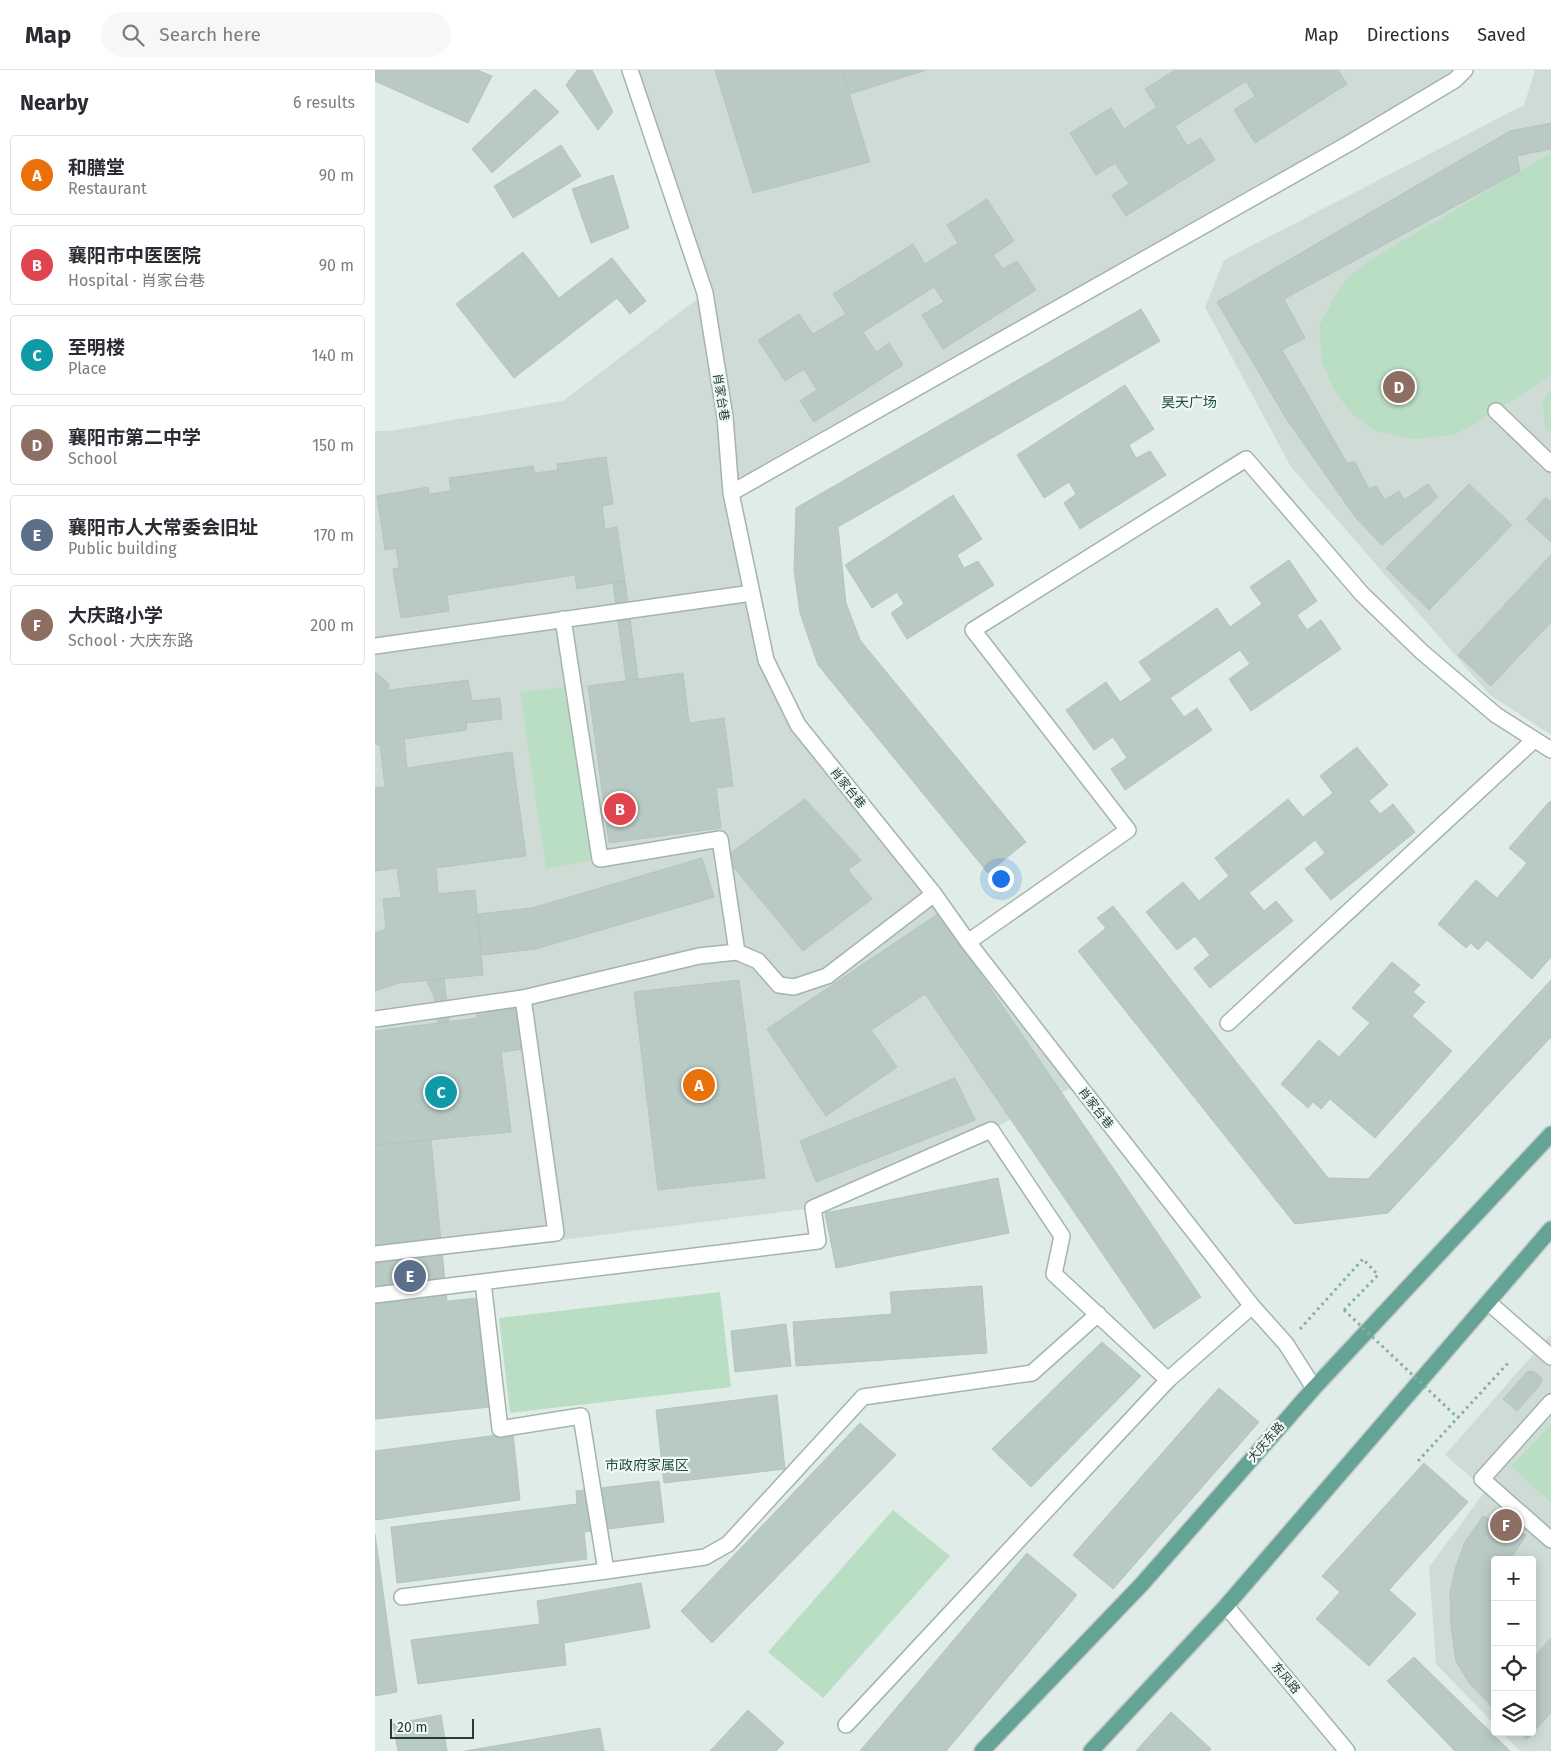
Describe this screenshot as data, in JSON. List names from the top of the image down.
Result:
{
  "streets": {
    "main road": ["大庆东路"],
    "street": ["肖家台巷", "东风路"]
  },
  "crossings": [
    ["肖家台巷", "大庆东路"]
  ],
  "districts": ["昊天广场", "市政府家属区"],
  "scale_bar": "20 m",
  "page": {
    "header": "Map",
    "search": "Search here",
    "nav": ["Map", "Directions", "Saved"],
    "heading": ["Nearby", "6 results"],
    "list": [
      {
        "mark": "A",
        "name": "和膳堂",
        "note": "Restaurant",
        "value": "90 m"
      },
      {
        "mark": "B",
        "name": "襄阳市中医医院",
        "note": "Hospital · 肖家台巷",
        "value": "90 m"
      },
      {
        "mark": "C",
        "name": "至明楼",
        "note": "Place",
        "value": "140 m"
      },
      {
        "mark": "D",
        "name": "襄阳市第二中学",
        "note": "School",
        "value": "150 m"
      },
      {
        "mark": "E",
        "name": "襄阳市人大常委会旧址",
        "note": "Public building",
        "value": "170 m"
      },
      {
        "mark": "F",
        "name": "大庆路小学",
        "note": "School · 大庆东路",
        "value": "200 m"
      }
    ],
    "pins": [
      "D",
      "B",
      "A",
      "C",
      "E",
      "F"
    ],
    "map_buttons": ["+", "−"],
    "scale": "20 m"
  }
}
